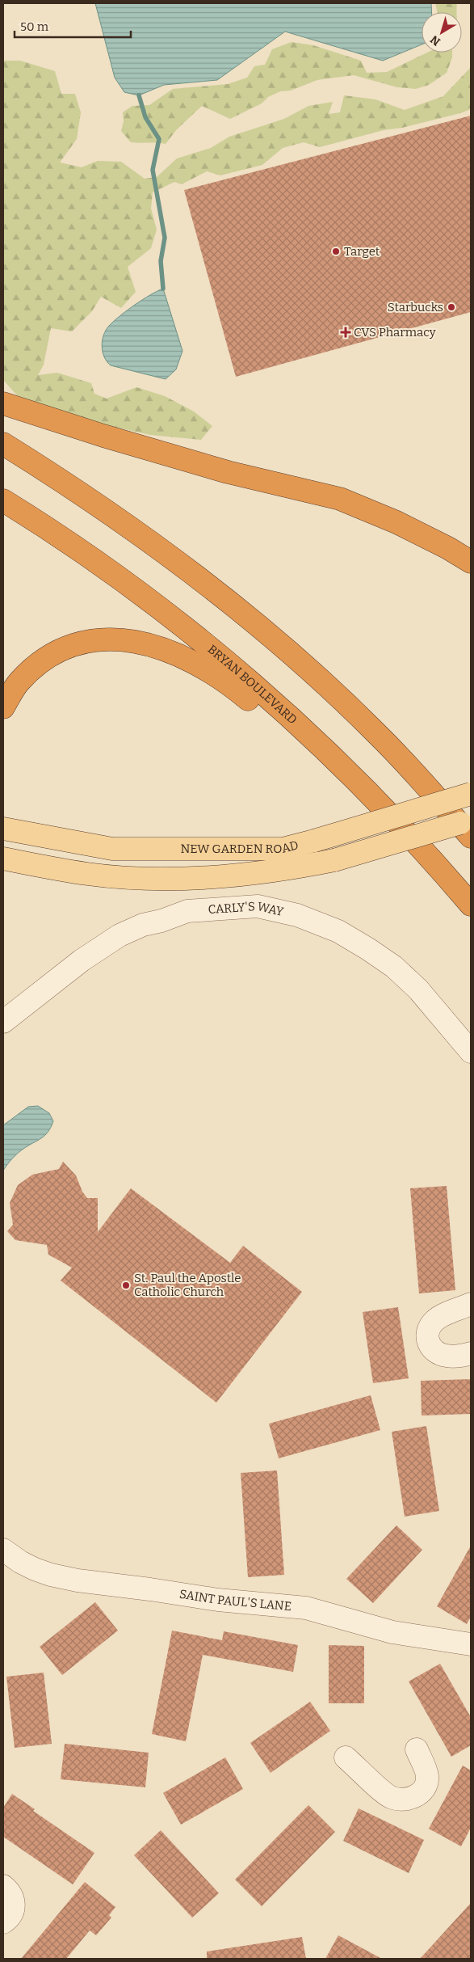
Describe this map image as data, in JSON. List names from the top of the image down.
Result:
{
  "streets": {
    "highway": ["BRYAN BOULEVARD"],
    "main road": ["NEW GARDEN ROAD"],
    "street": ["CARLY'S WAY", "SAINT PAUL'S LANE"]
  },
  "places": {
    "other": ["Target", "Starbucks", "St. Paul the Apostle Catholic Church"],
    "health": ["CVS Pharmacy"]
  },
  "scale_bar": "50 m",
  "north": "bottom left"
}
